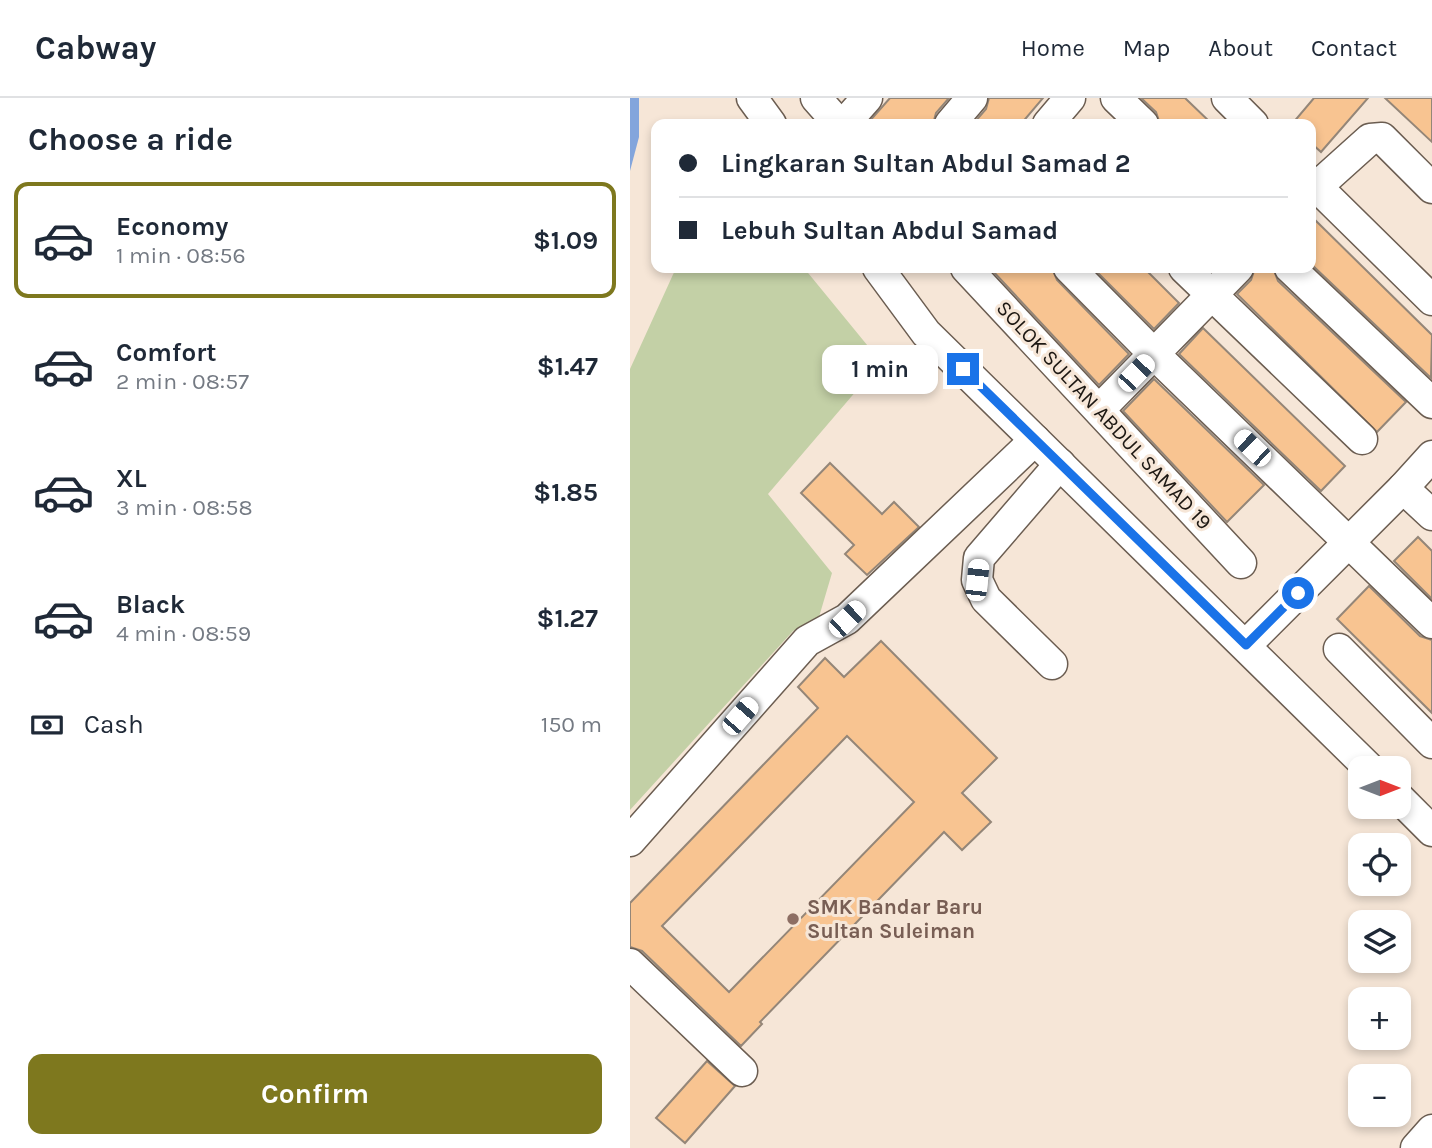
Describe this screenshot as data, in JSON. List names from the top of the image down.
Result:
{
  "streets": {
    "street": ["SOLOK SULTAN ABDUL SAMAD 19"]
  },
  "places": ["SMK Bandar Baru Sultan Suleiman"],
  "north": "right",
  "page": {
    "header": "Cabway",
    "nav": [
      "Home",
      "Map",
      "About",
      "Contact"
    ],
    "heading": "Choose a ride",
    "banner": ["Lingkaran Sultan Abdul Samad 2", "Lebuh Sultan Abdul Samad"],
    "list": [
      {
        "name": "Economy",
        "note": "1 min · 08:56",
        "value": "$1.09"
      },
      {
        "name": "Comfort",
        "note": "2 min · 08:57",
        "value": "$1.47"
      },
      {
        "name": "XL",
        "note": "3 min · 08:58",
        "value": "$1.85"
      },
      {
        "name": "Black",
        "note": "4 min · 08:59",
        "value": "$1.27"
      }
    ],
    "bubble": "1 min",
    "pay": ["Cash", "150 m"],
    "map_buttons": ["+", "−"],
    "buttons": "Confirm"
  }
}
